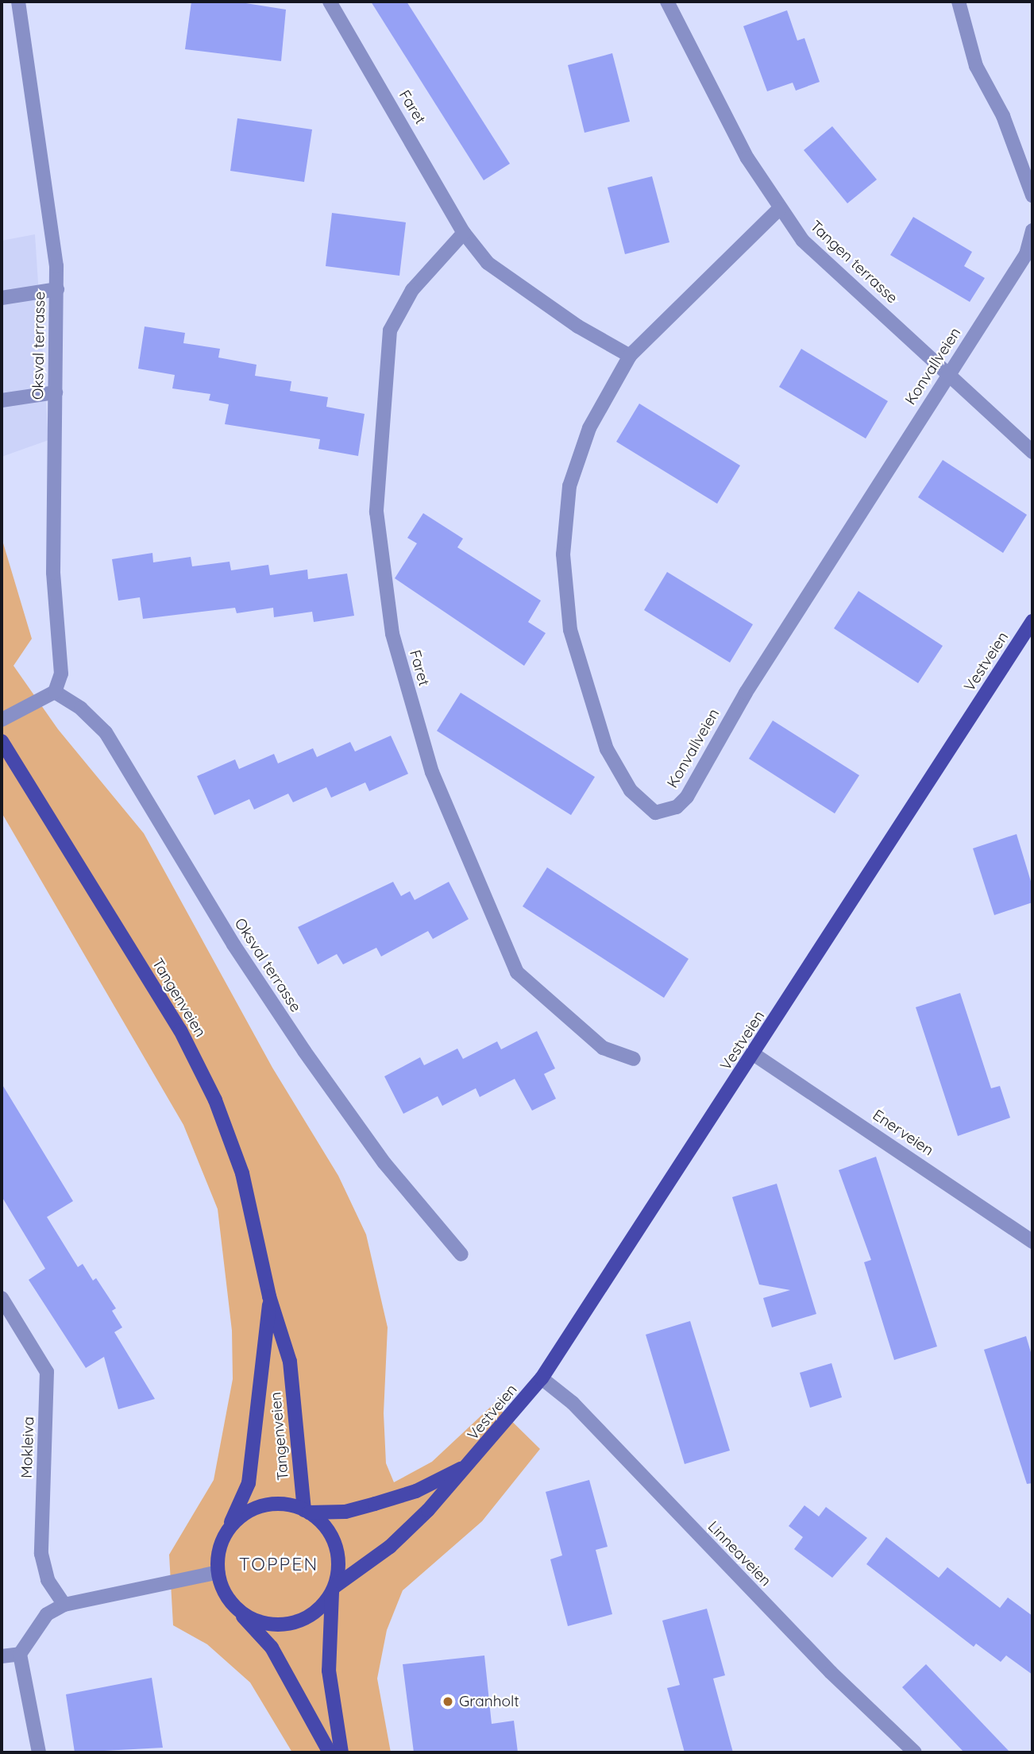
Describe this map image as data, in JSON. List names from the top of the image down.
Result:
{
  "streets": {
    "main road": ["Vestveien", "Tangenveien"],
    "street": [
      "Faret",
      "Tangen terrasse",
      "Oksval terrasse",
      "Konvallveien",
      "Enerveien",
      "Mokleiva",
      "Linneaveien"
    ]
  },
  "crossings": [
    ["Faret", "Konvallveien"],
    ["Tangen terrasse", "Konvallveien"],
    ["Vestveien", "Tangenveien"],
    ["Vestveien", "Enerveien"],
    ["Vestveien", "Linneaveien"]
  ],
  "districts": ["TOPPEN"],
  "places": ["Granholt"]
}
